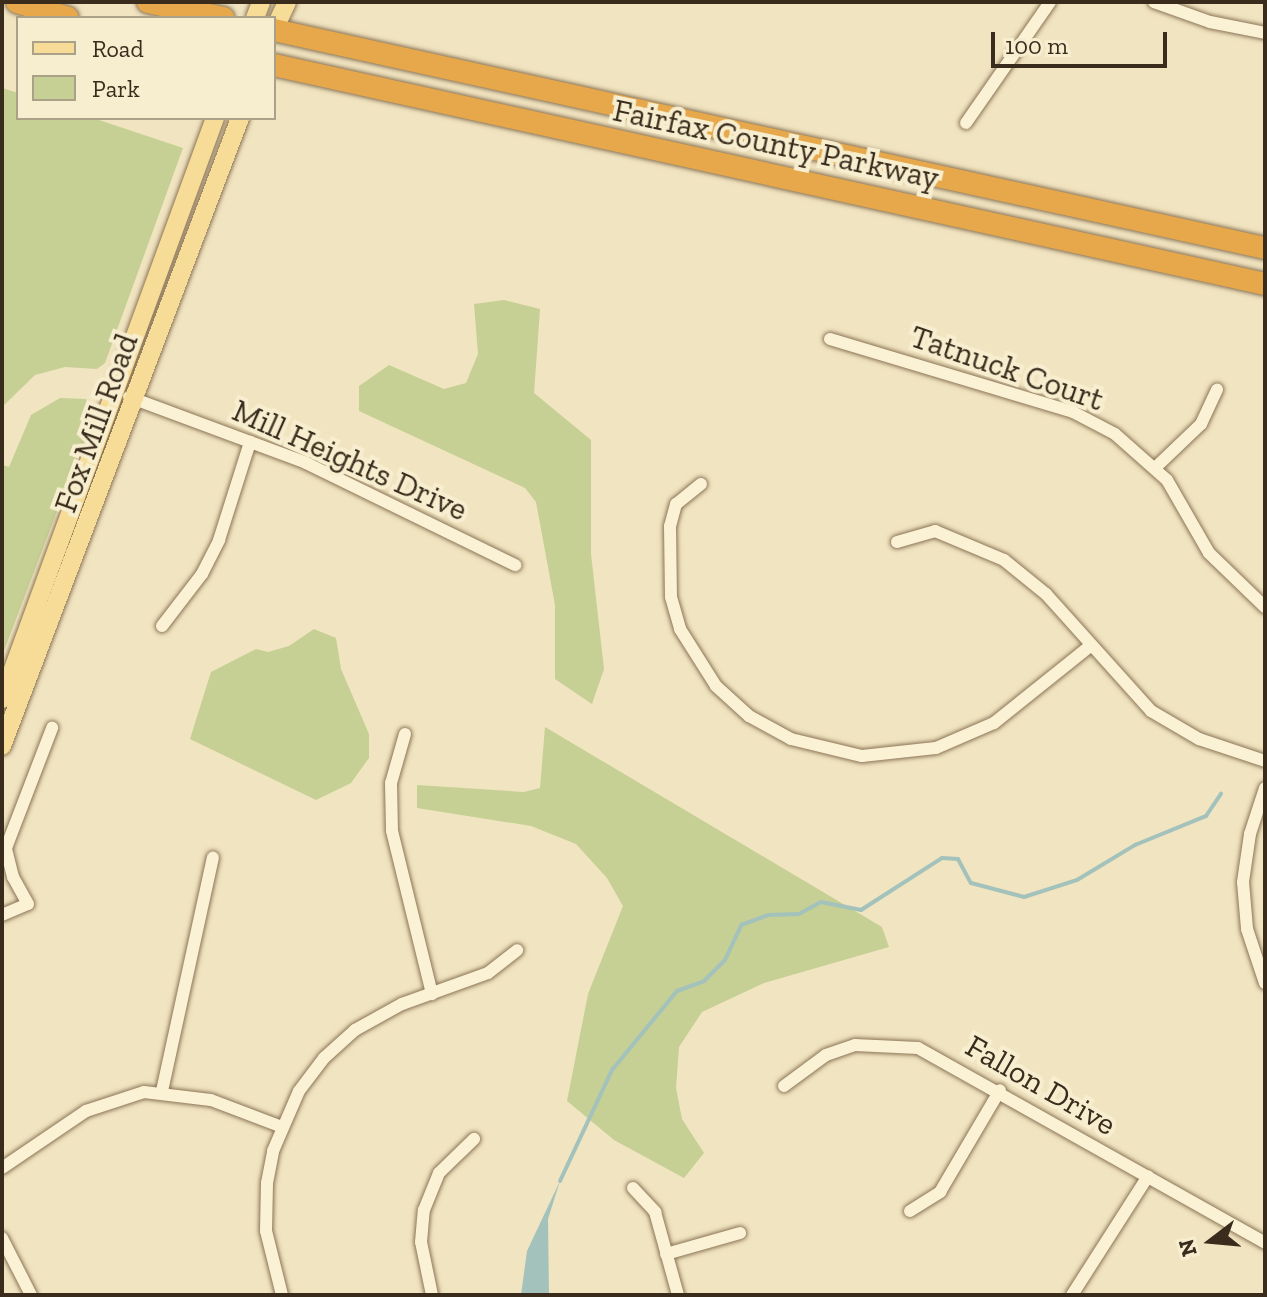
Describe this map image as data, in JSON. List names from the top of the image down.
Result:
{
  "streets": {
    "highway": ["Fairfax County Parkway"],
    "main road": ["Fox Mill Road"],
    "street": ["Tatnuck Court", "Mill Heights Drive", "Fallon Drive"]
  },
  "crossings": [
    ["Fox Mill Road", "Mill Heights Drive"]
  ],
  "legend": ["Road", "Park"],
  "scale_bar": "100 m",
  "north": "left"
}
